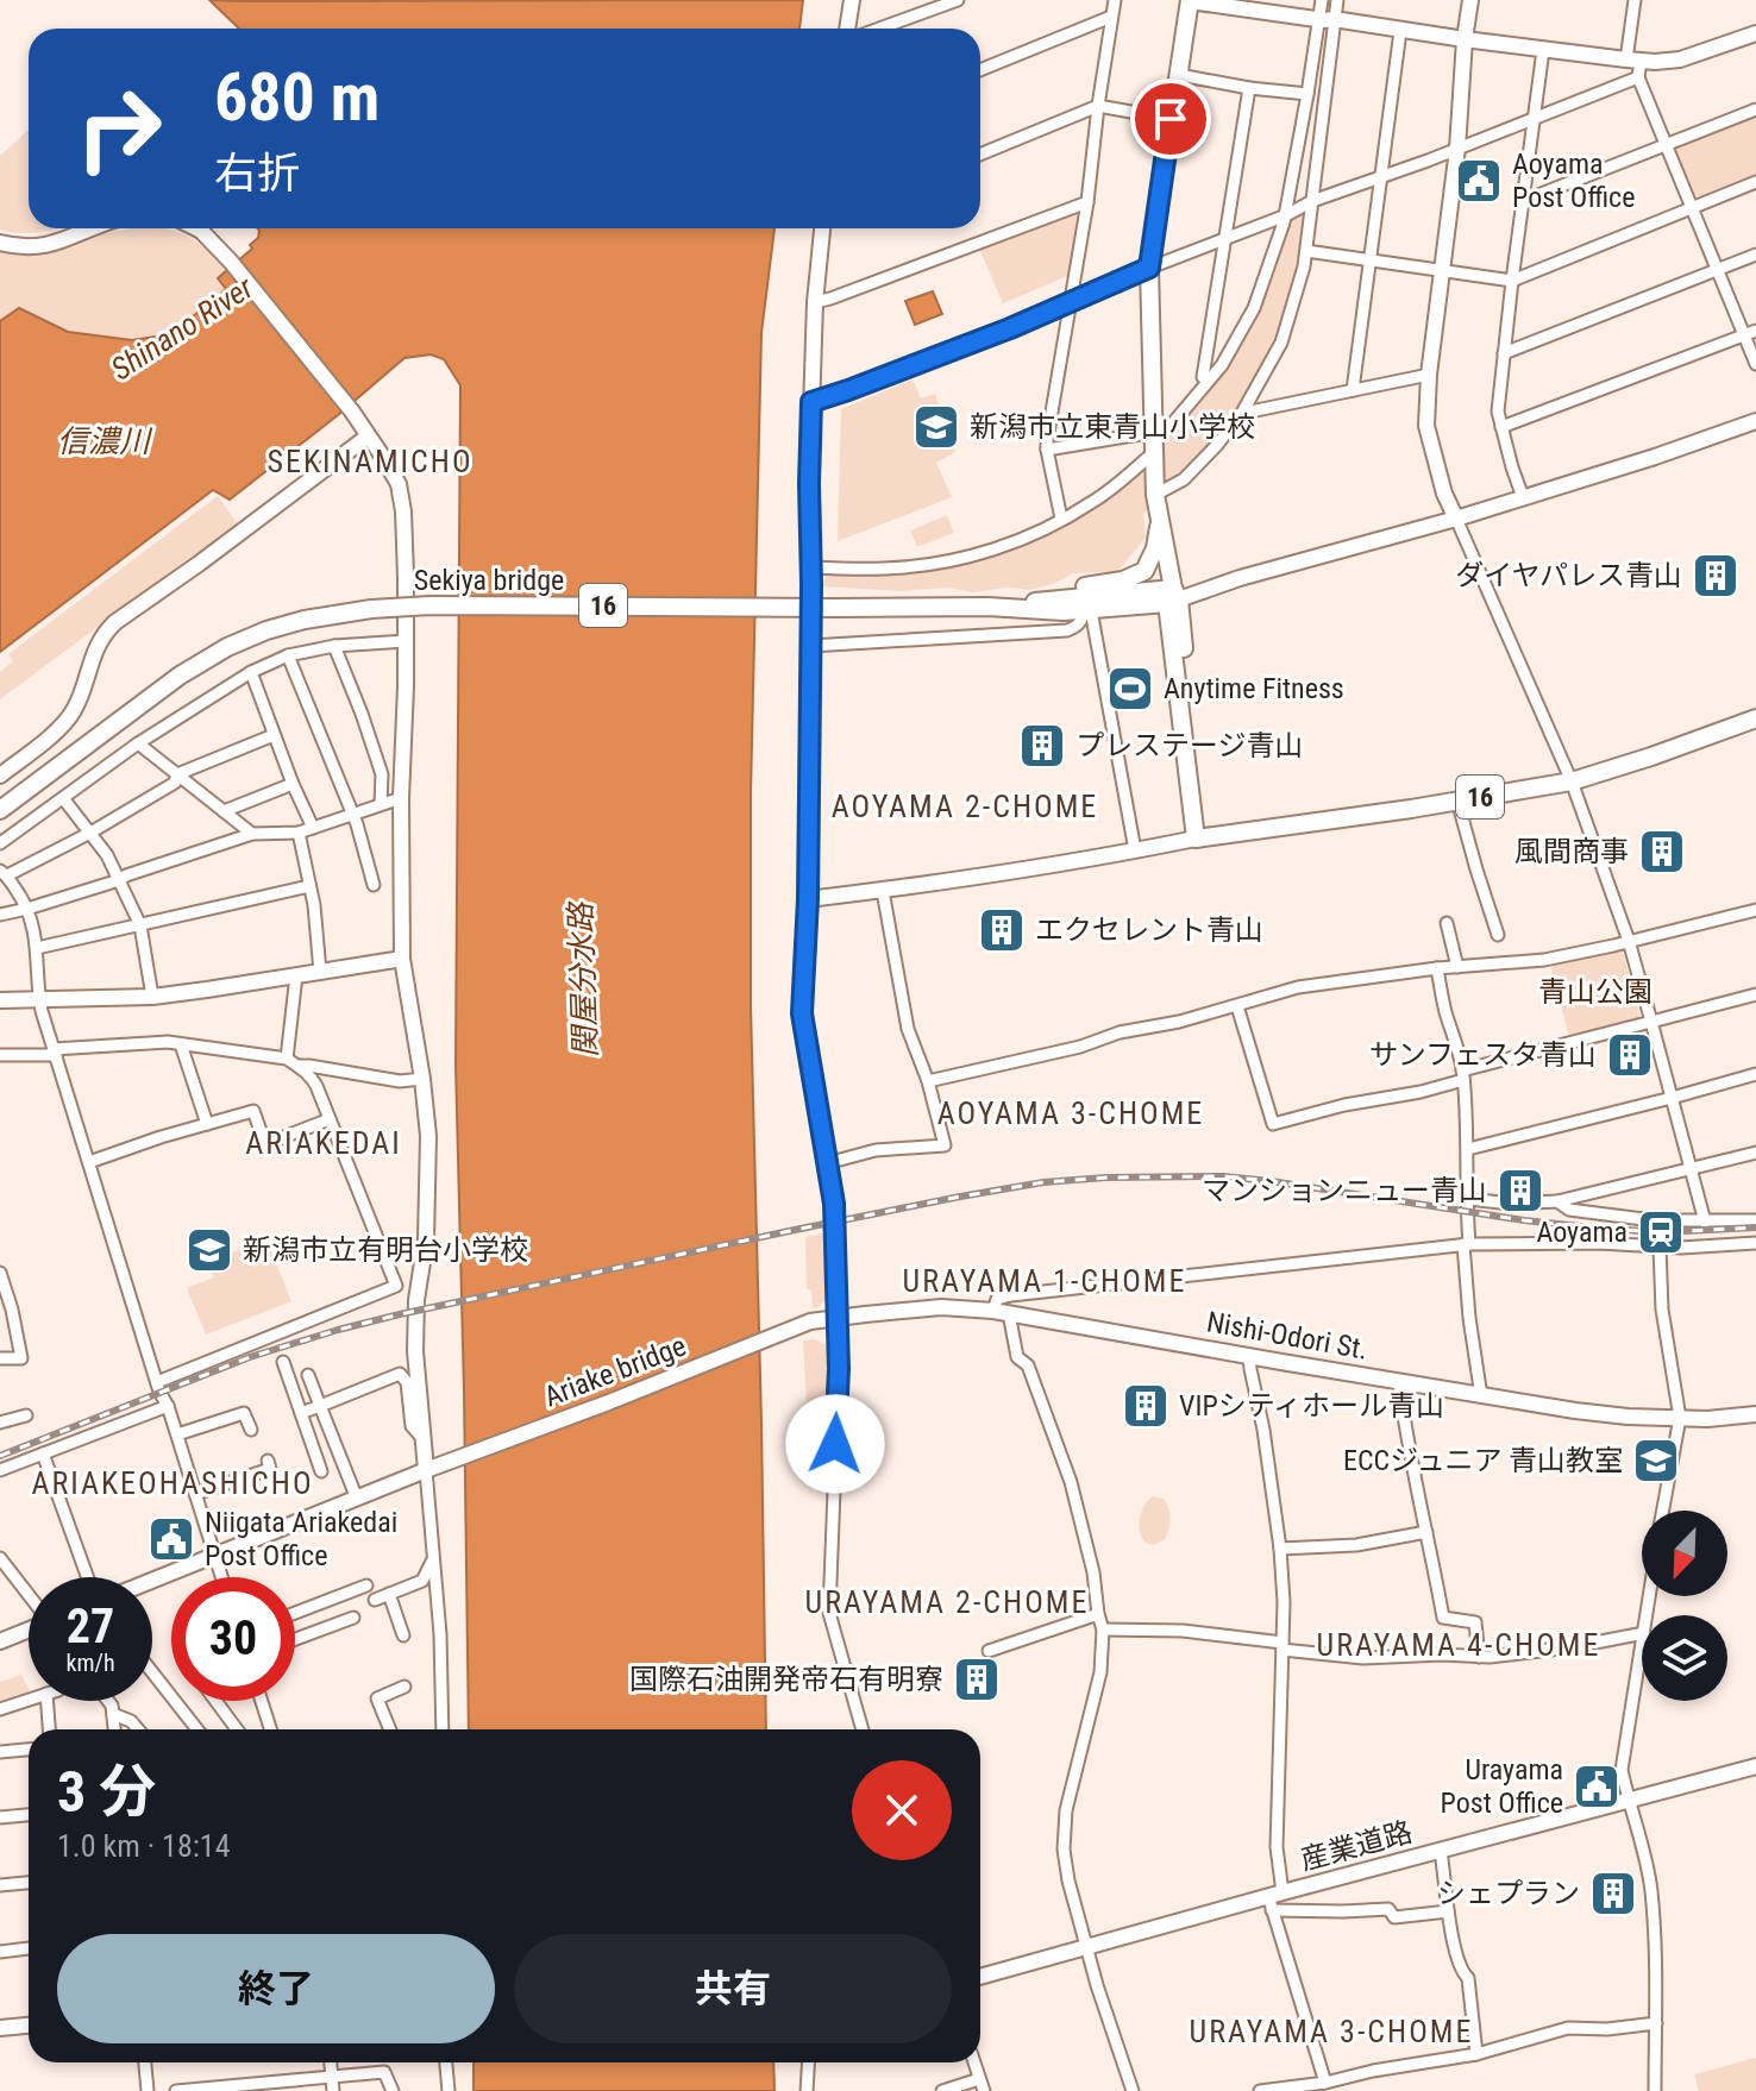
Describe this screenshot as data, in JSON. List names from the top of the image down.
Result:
{
  "streets": {
    "main road": ["Sekiya bridge", "16"],
    "street": ["Nishi-Odori St.", "Ariake bridge", "産業道路"]
  },
  "crossings": [
    ["Sekiya bridge", "16"],
    ["Nishi-Odori St.", "Ariake bridge"]
  ],
  "districts": [
    "SEKINAMICHO",
    "AOYAMA 2-CHOME",
    "AOYAMA 3-CHOME",
    "ARIAKEDAI",
    "URAYAMA 1-CHOME",
    "ARIAKEOHASHICHO",
    "URAYAMA 2-CHOME",
    "URAYAMA 4-CHOME",
    "URAYAMA 3-CHOME"
  ],
  "water": ["Shinano River", "信濃川", "関屋分水路"],
  "parks": ["青山公園"],
  "places": {
    "public building": ["Aoyama Post Office", "Niigata Ariakedai Post Office", "Urayama Post Office"],
    "school or university": ["新潟市立東青山小学校", "新潟市立有明台小学校", "ECCジュニア 青山教室"],
    "building": [
      "ダイヤパレス青山",
      "プレステージ青山",
      "風間商事",
      "エクセレント青山",
      "サンフェスタ青山",
      "マンションニュー青山",
      "VIPシティホール青山",
      "国際石油開発帝石有明寮",
      "シェプラン"
    ],
    "sports": ["Anytime Fitness"],
    "station": ["Aoyama"]
  },
  "north": "bottom left",
  "page": {
    "turn": ["680 m", "右折"],
    "speed": "27 km/h",
    "limit": "30",
    "heading": ["3 分", "1.0 km · 18:14"],
    "buttons": ["終了", "共有"]
  }
}
